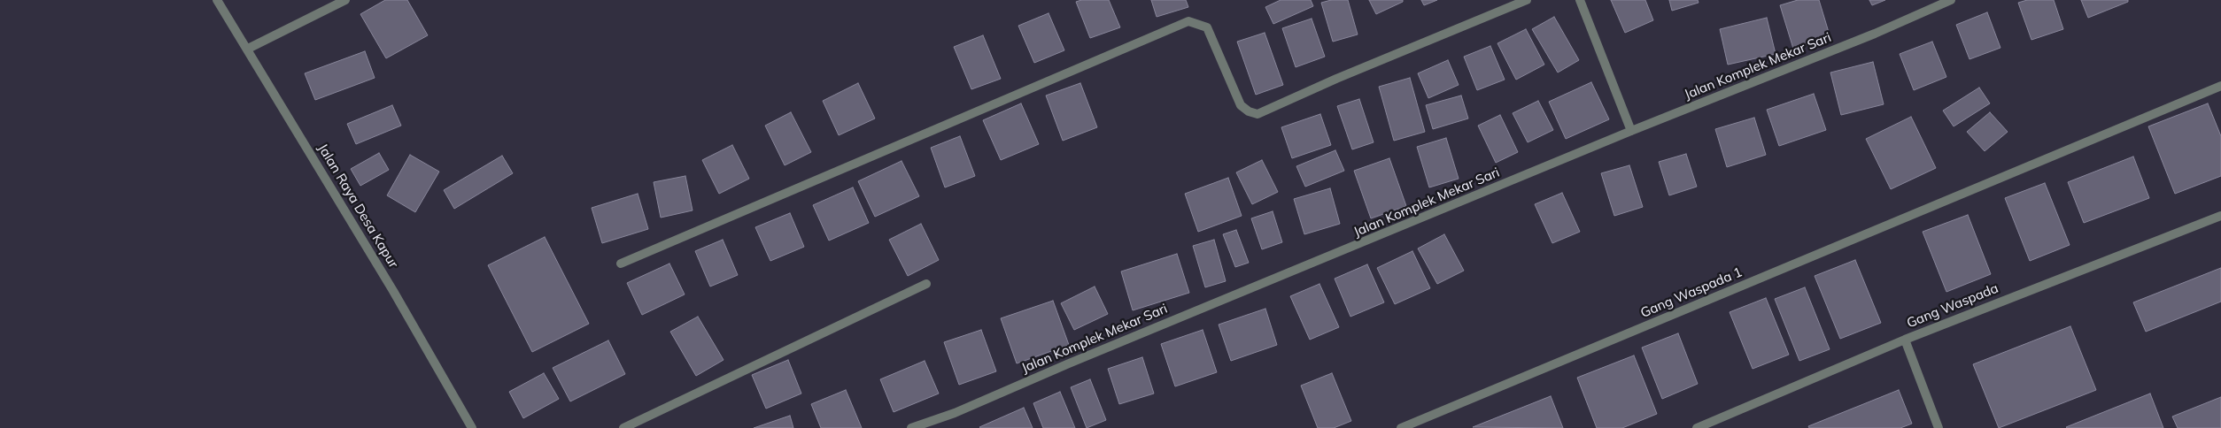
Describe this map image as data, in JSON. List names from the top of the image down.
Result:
{
  "streets": {
    "street": [
      "Jalan Komplek Mekar Sari",
      "Jalan Raya Desa Kapur",
      "Gang Waspada 1",
      "Gang Waspada"
    ]
  }
}
